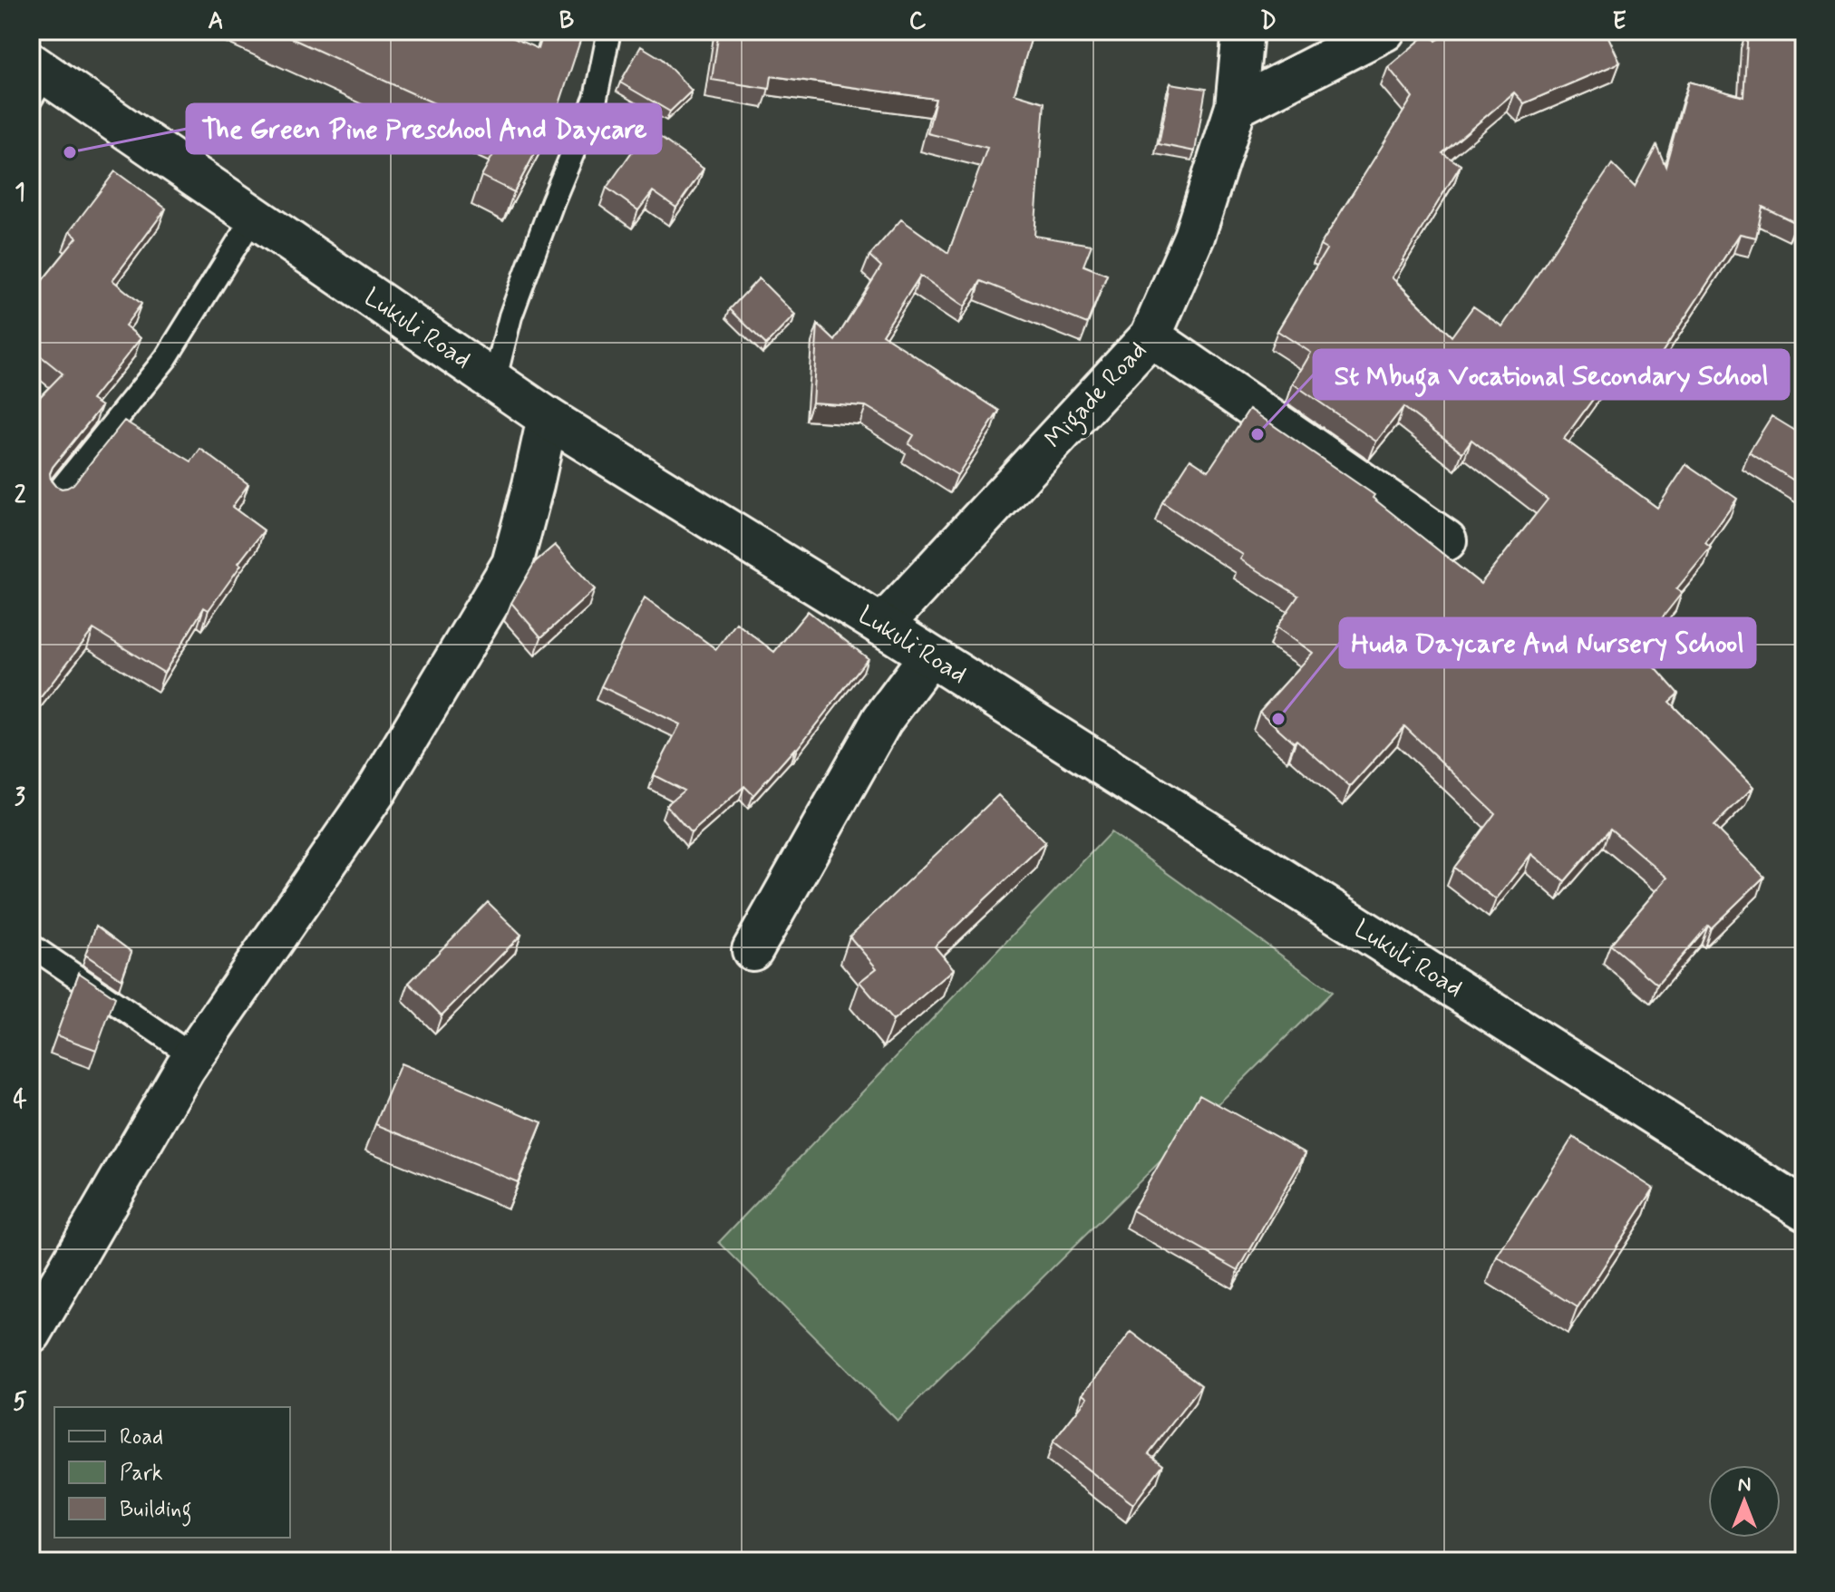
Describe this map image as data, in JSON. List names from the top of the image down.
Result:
{
  "streets": {
    "street": ["Lukuli Road", "Migade Road"]
  },
  "crossings": [
    ["Lukuli Road", "Migade Road"]
  ],
  "places": ["The Green Pine Preschool And Daycare", "St Mbuga Vocational Secondary School", "Huda Daycare And Nursery School"],
  "legend": ["Road", "Park", "Building"],
  "north": "top",
  "grid": {
    "columns": [
      "A",
      "B",
      "C",
      "D",
      "E"
    ],
    "rows": [
      "1",
      "2",
      "3",
      "4",
      "5"
    ]
  }
}
